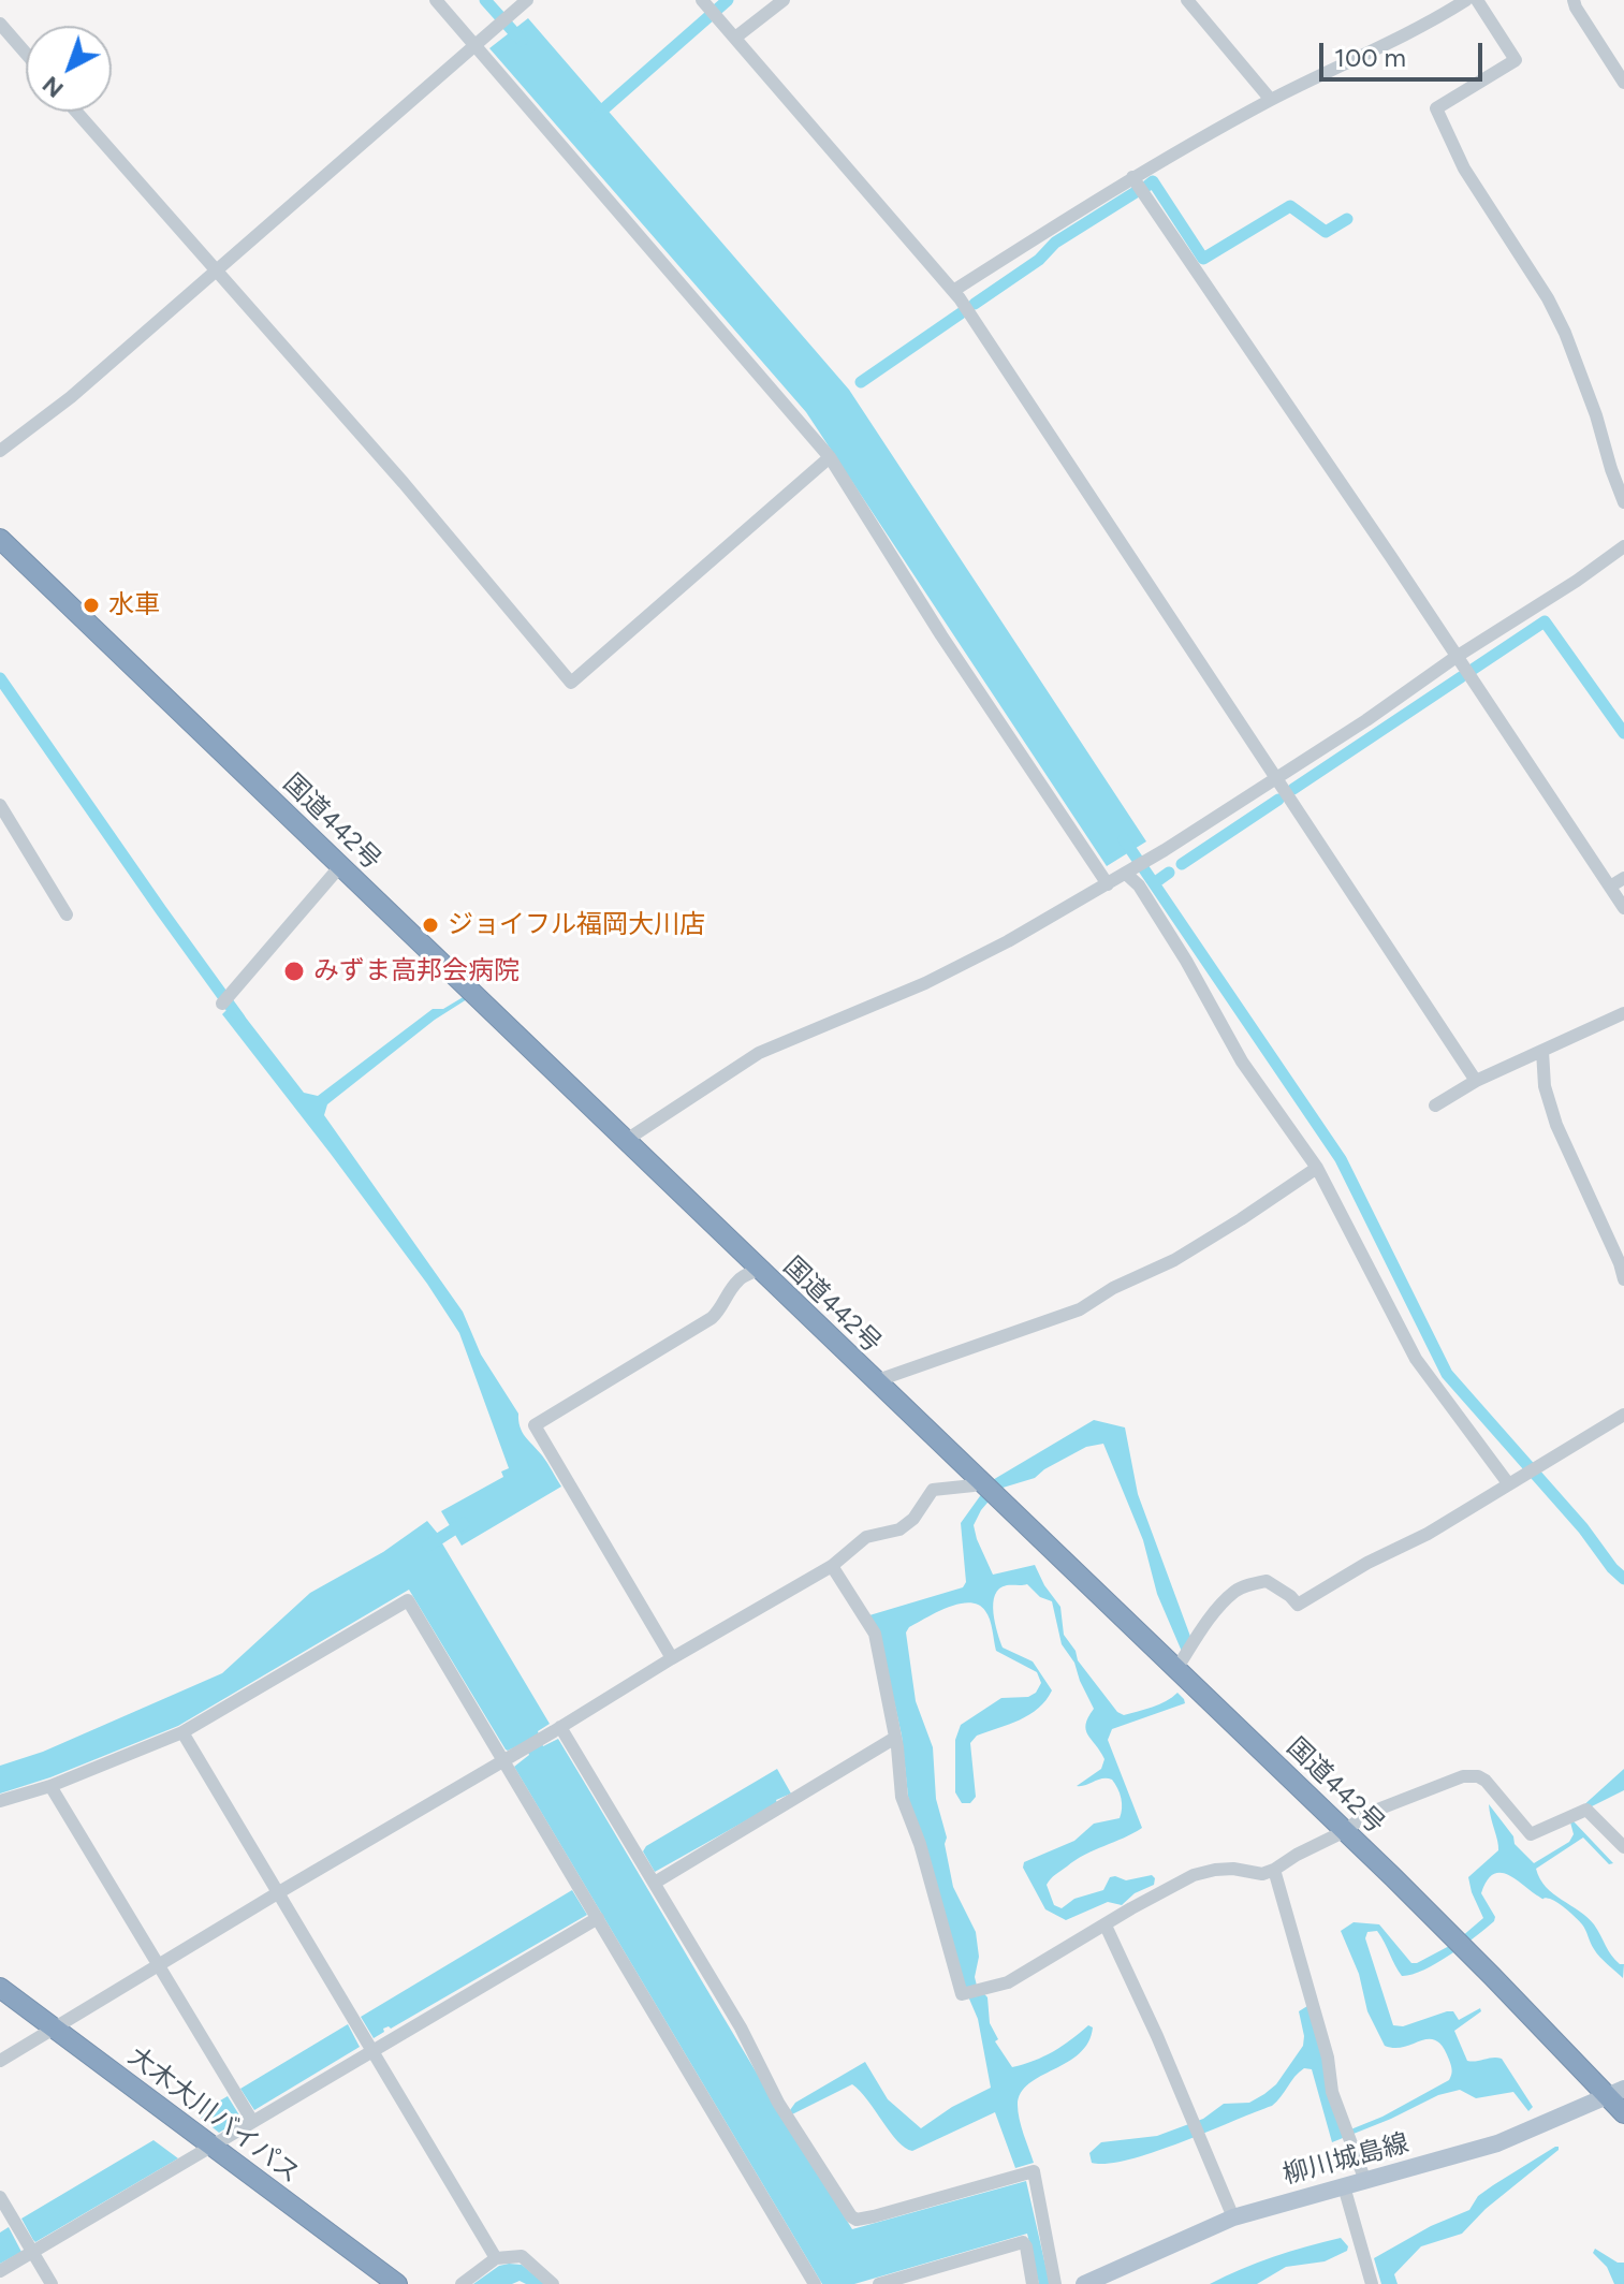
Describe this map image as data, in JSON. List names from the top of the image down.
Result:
{
  "streets": {
    "highway": ["国道442号", "大木大川バイパス"],
    "main road": ["柳川城島線"]
  },
  "crossings": [
    ["国道442号", "柳川城島線"]
  ],
  "places": ["水車", "ジョイフル福岡大川店", "みずま高邦会病院"],
  "scale_bar": "100 m",
  "north": "bottom left"
}
